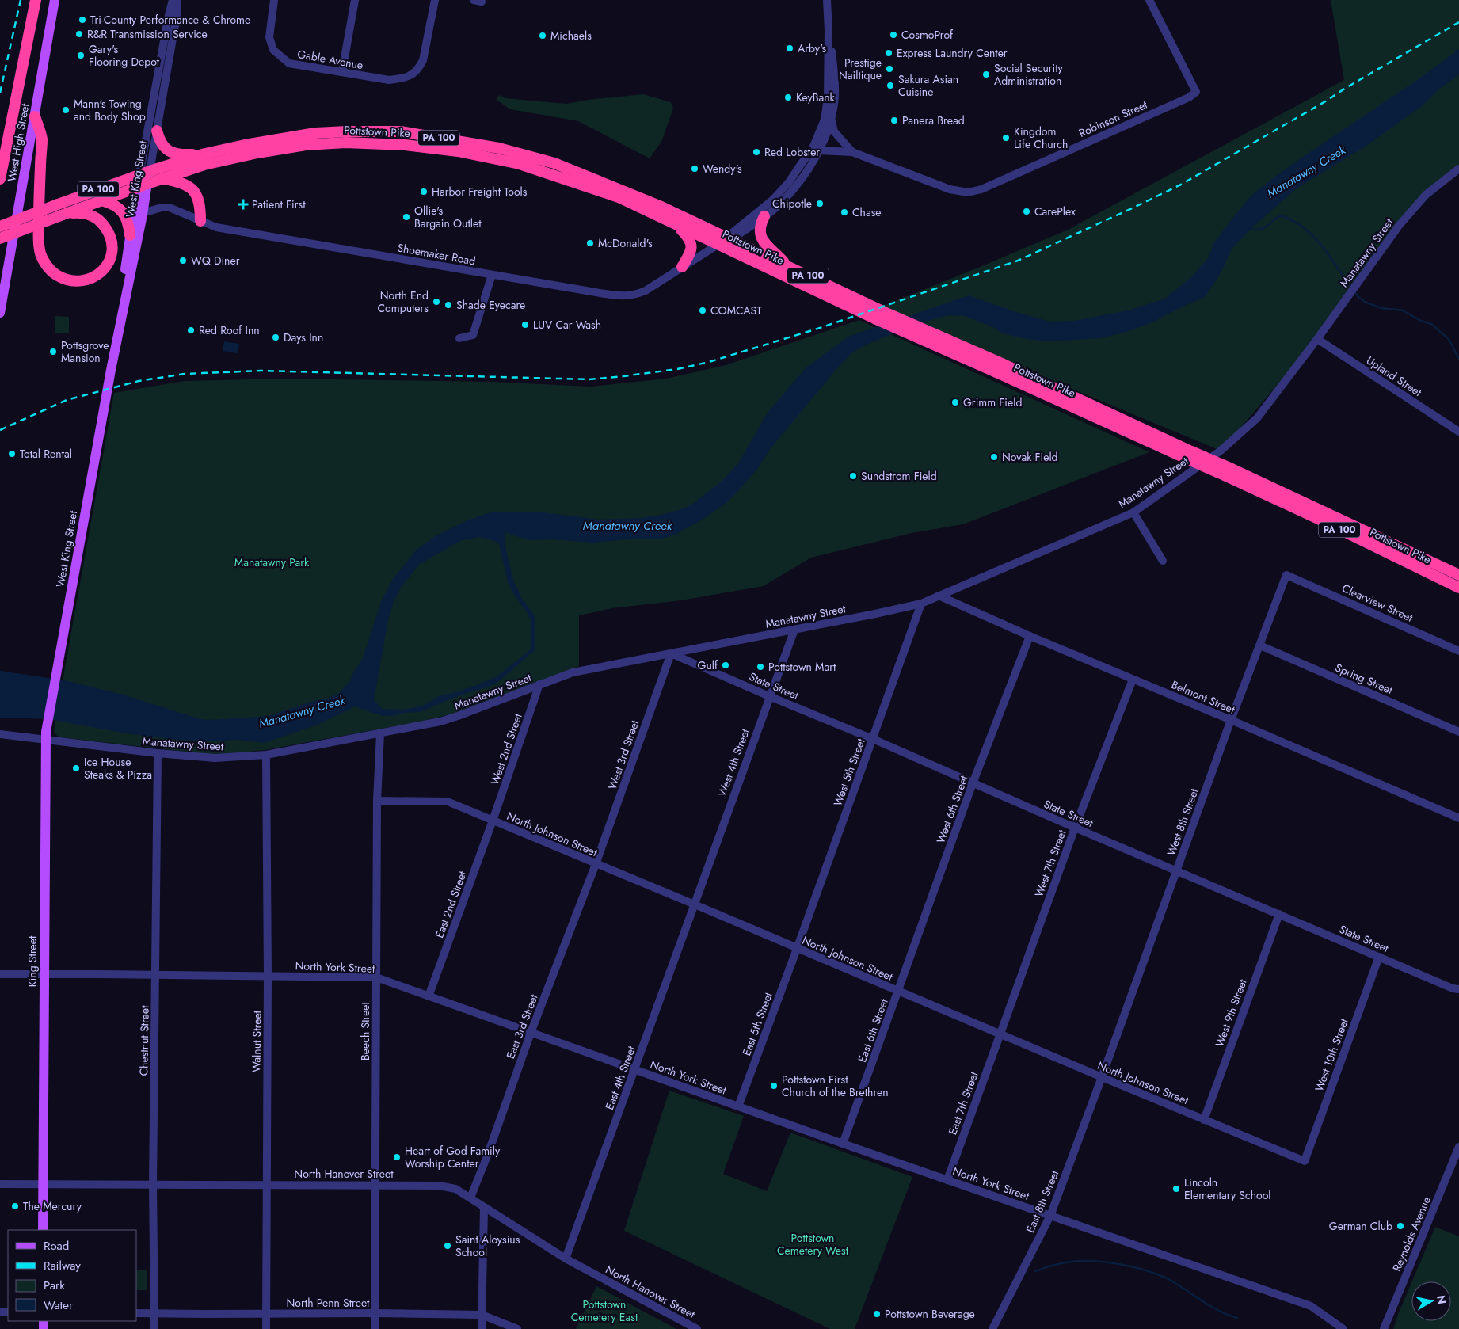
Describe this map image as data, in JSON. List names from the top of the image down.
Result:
{
  "streets": {
    "highway": ["Pottstown Pike", "PA 100"],
    "main road": ["West High Street", "West King Street", "King Street"],
    "street": [
      "Gable Avenue",
      "Robinson Street",
      "Manatawny Street",
      "Shoemaker Road",
      "Upland Street",
      "Clearview Street",
      "Spring Street",
      "State Street",
      "Belmont Street",
      "West 2nd Street",
      "West 3rd Street",
      "West 4th Street",
      "West 5th Street",
      "West 6th Street",
      "West 8th Street",
      "North Johnson Street",
      "West 7th Street",
      "East 2nd Street",
      "North York Street",
      "West 9th Street",
      "East 5th Street",
      "East 3rd Street",
      "East 6th Street",
      "Beech Street",
      "Chestnut Street",
      "Walnut Street",
      "West 10th Street",
      "East 4th Street",
      "East 7th Street",
      "North Hanover Street",
      "East 8th Street",
      "Reynolds Avenue",
      "North Penn Street"
    ]
  },
  "crossings": [
    ["Robinson Street", "Shoemaker Road"],
    ["Pottstown Pike", "West King Street"],
    ["Pottstown Pike", "Shoemaker Road"],
    ["West King Street", "Manatawny Street"],
    ["West King Street", "Shoemaker Road"],
    ["West King Street", "King Street"],
    ["Manatawny Street", "Upland Street"],
    ["Manatawny Street", "State Street"],
    ["Manatawny Street", "Belmont Street"],
    ["Manatawny Street", "West 2nd Street"],
    ["Manatawny Street", "West 3rd Street"],
    ["Manatawny Street", "West 4th Street"],
    ["Manatawny Street", "West 5th Street"],
    ["Manatawny Street", "King Street"],
    ["Manatawny Street", "Beech Street"],
    ["Manatawny Street", "Chestnut Street"],
    ["Manatawny Street", "Walnut Street"],
    ["Clearview Street", "West 8th Street"],
    ["Spring Street", "West 8th Street"],
    ["State Street", "West 3rd Street"],
    ["State Street", "West 4th Street"],
    ["State Street", "West 5th Street"],
    ["State Street", "West 6th Street"],
    ["State Street", "West 8th Street"],
    ["State Street", "West 7th Street"],
    ["State Street", "West 9th Street"],
    ["State Street", "West 10th Street"],
    ["Belmont Street", "West 6th Street"],
    ["Belmont Street", "West 8th Street"],
    ["Belmont Street", "West 7th Street"],
    ["West 2nd Street", "North Johnson Street"],
    ["West 2nd Street", "East 2nd Street"],
    ["West 3rd Street", "North Johnson Street"],
    ["West 3rd Street", "East 3rd Street"],
    ["West 4th Street", "North Johnson Street"],
    ["West 4th Street", "East 4th Street"],
    ["West 5th Street", "North Johnson Street"],
    ["West 5th Street", "East 5th Street"],
    ["West 6th Street", "North Johnson Street"],
    ["West 6th Street", "East 6th Street"],
    ["West 8th Street", "North Johnson Street"],
    ["West 8th Street", "East 8th Street"],
    ["North Johnson Street", "West 7th Street"],
    ["North Johnson Street", "East 2nd Street"],
    ["North Johnson Street", "West 9th Street"],
    ["North Johnson Street", "East 5th Street"],
    ["North Johnson Street", "East 3rd Street"],
    ["North Johnson Street", "East 6th Street"],
    ["North Johnson Street", "Beech Street"],
    ["North Johnson Street", "West 10th Street"],
    ["North Johnson Street", "East 4th Street"],
    ["North Johnson Street", "East 7th Street"],
    ["North Johnson Street", "East 8th Street"],
    ["West 7th Street", "East 7th Street"],
    ["East 2nd Street", "North York Street"],
    ["King Street", "North York Street"],
    ["King Street", "North Hanover Street"],
    ["North York Street", "East 5th Street"],
    ["North York Street", "East 3rd Street"],
    ["North York Street", "East 6th Street"],
    ["North York Street", "Beech Street"],
    ["North York Street", "Chestnut Street"],
    ["North York Street", "Walnut Street"],
    ["North York Street", "East 4th Street"],
    ["North York Street", "East 7th Street"],
    ["North York Street", "East 8th Street"],
    ["East 3rd Street", "North Hanover Street"],
    ["Beech Street", "North Hanover Street"],
    ["Beech Street", "North Penn Street"],
    ["Chestnut Street", "North Hanover Street"],
    ["Chestnut Street", "North Penn Street"],
    ["Walnut Street", "North Hanover Street"],
    ["Walnut Street", "North Penn Street"],
    ["East 4th Street", "North Hanover Street"]
  ],
  "water": ["Manatawny Creek"],
  "parks": ["Manatawny Park", "Pottstown Cemetery West", "Pottstown Cemetery East"],
  "places": {
    "other": [
      "Tri-County Performance & Chrome",
      "R&R Transmission Service",
      "CosmoProf",
      "Michaels",
      "Arby's",
      "Express Laundry Center",
      "Gary's Flooring Depot",
      "Prestige Nailtique",
      "Social Security Administration",
      "Sakura Asian Cuisine",
      "KeyBank",
      "Mann's Towing and Body Shop",
      "Panera Bread",
      "Kingdom Life Church",
      "Red Lobster",
      "Wendy's",
      "Harbor Freight Tools",
      "Chipotle",
      "CarePlex",
      "Chase",
      "Ollie's Bargain Outlet",
      "McDonald's",
      "WQ Diner",
      "North End Computers",
      "Shade Eyecare",
      "COMCAST",
      "LUV Car Wash",
      "Red Roof Inn",
      "Days Inn",
      "Pottsgrove Mansion",
      "Grimm Field",
      "Total Rental",
      "Novak Field",
      "Sundstrom Field",
      "Gulf",
      "Pottstown Mart",
      "Ice House Steaks & Pizza",
      "Pottstown First Church of the Brethren",
      "Heart of God Family Worship Center",
      "Lincoln Elementary School",
      "The Mercury",
      "German Club",
      "Saint Aloysius School",
      "Pottstown Beverage"
    ],
    "health": ["Patient First"]
  },
  "legend": [
    "Road",
    "Railway",
    "Park",
    "Water"
  ],
  "north": "right"
}
